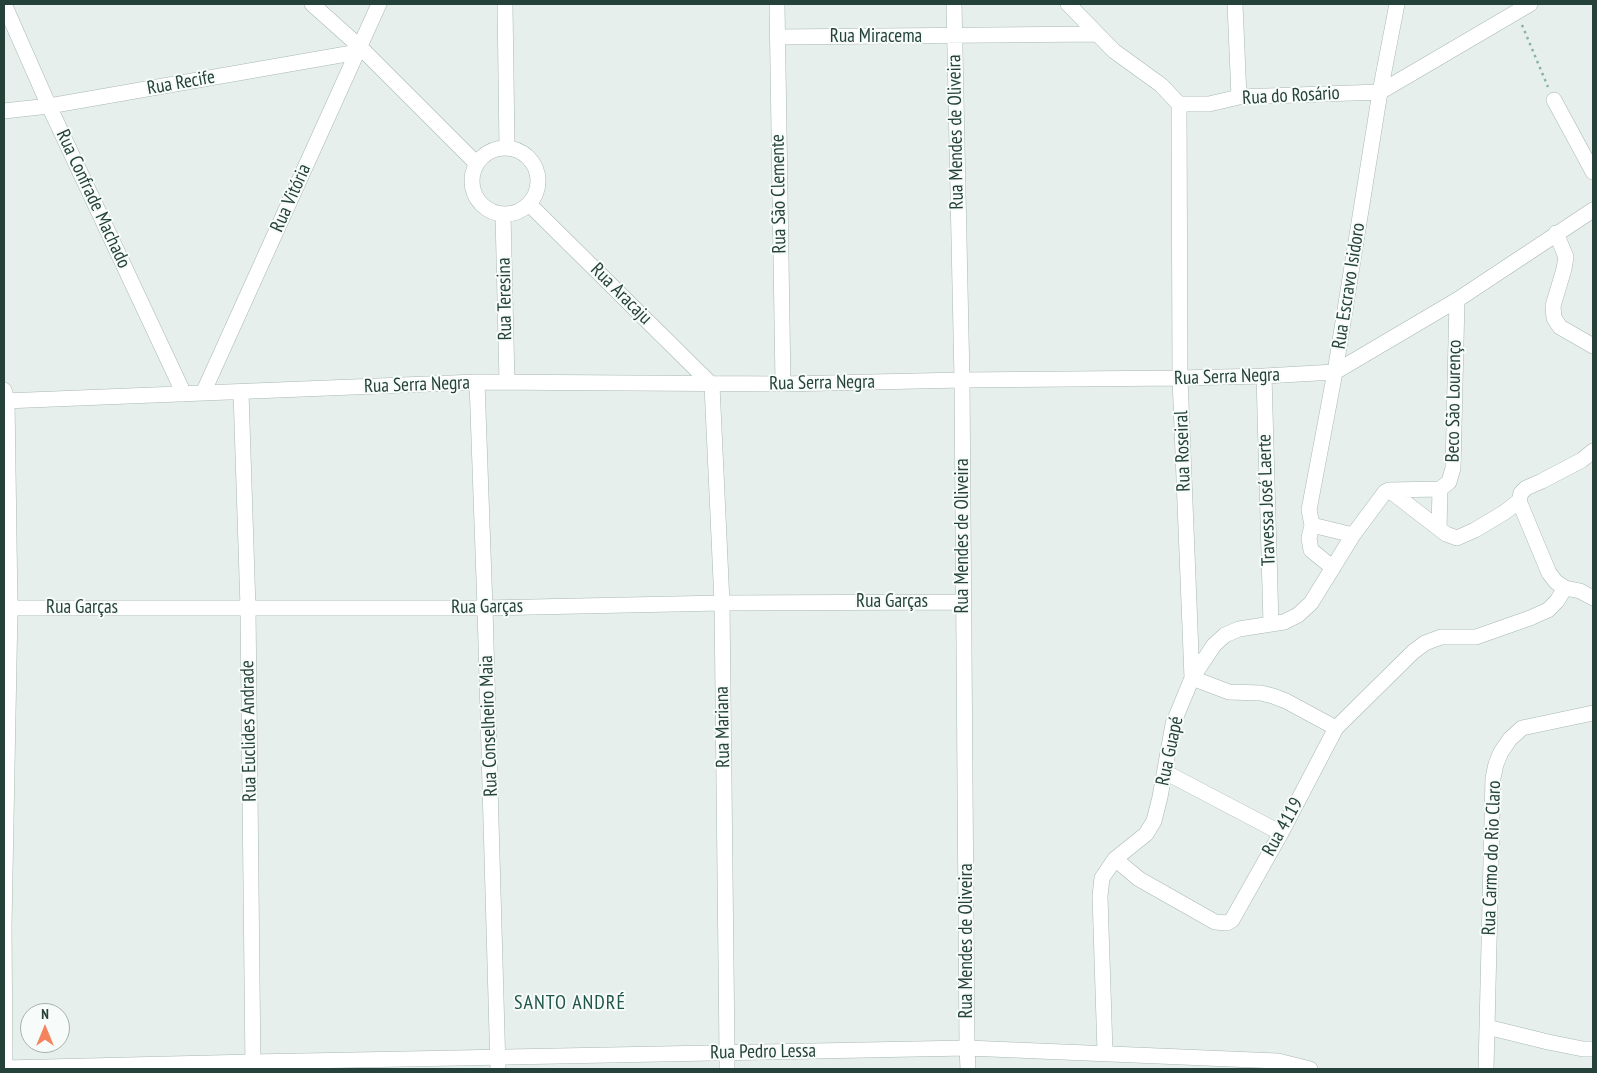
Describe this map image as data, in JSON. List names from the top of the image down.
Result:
{
  "streets": {
    "street": [
      "Rua Miracema",
      "Rua Recife",
      "Rua do Rosário",
      "Rua Mendes de Oliveira",
      "Rua São Clemente",
      "Rua Vitória",
      "Rua Confrade Machado",
      "Rua Escravo Isidoro",
      "Rua Aracaju",
      "Rua Teresina",
      "Rua Serra Negra",
      "Beco São Lourenço",
      "Rua Roseiral",
      "Travessa José Laerte",
      "Rua Garças",
      "Rua Conselheiro Maia",
      "Rua Mariana",
      "Rua Euclides Andrade",
      "Rua Guapé",
      "Rua 4119",
      "Rua Carmo do Rio Claro",
      "Rua Pedro Lessa"
    ]
  },
  "crossings": [
    ["Rua Miracema", "Rua Mendes de Oliveira"],
    ["Rua Miracema", "Rua São Clemente"],
    ["Rua Recife", "Rua Vitória"],
    ["Rua Recife", "Rua Confrade Machado"],
    ["Rua do Rosário", "Rua Escravo Isidoro"],
    ["Rua do Rosário", "Rua Roseiral"],
    ["Rua Mendes de Oliveira", "Rua Serra Negra"],
    ["Rua Mendes de Oliveira", "Rua Garças"],
    ["Rua Mendes de Oliveira", "Rua Pedro Lessa"],
    ["Rua São Clemente", "Rua Serra Negra"],
    ["Rua Vitória", "Rua Serra Negra"],
    ["Rua Confrade Machado", "Rua Serra Negra"],
    ["Rua Escravo Isidoro", "Rua Serra Negra"],
    ["Rua Escravo Isidoro", "Rua Guapé"],
    ["Rua Aracaju", "Rua Teresina"],
    ["Rua Aracaju", "Rua Serra Negra"],
    ["Rua Aracaju", "Rua Mariana"],
    ["Rua Teresina", "Rua Serra Negra"],
    ["Rua Serra Negra", "Beco São Lourenço"],
    ["Rua Serra Negra", "Rua Roseiral"],
    ["Rua Serra Negra", "Travessa José Laerte"],
    ["Rua Serra Negra", "Rua Conselheiro Maia"],
    ["Rua Serra Negra", "Rua Mariana"],
    ["Rua Serra Negra", "Rua Euclides Andrade"],
    ["Rua Roseiral", "Rua Guapé"],
    ["Travessa José Laerte", "Rua Guapé"],
    ["Rua Garças", "Rua Conselheiro Maia"],
    ["Rua Garças", "Rua Mariana"],
    ["Rua Garças", "Rua Euclides Andrade"],
    ["Rua Conselheiro Maia", "Rua Pedro Lessa"],
    ["Rua Mariana", "Rua Pedro Lessa"],
    ["Rua Euclides Andrade", "Rua Pedro Lessa"],
    ["Rua Guapé", "Rua 4119"],
    ["Rua Guapé", "Rua Pedro Lessa"]
  ],
  "districts": ["SANTO ANDRÉ"],
  "north": "top"
}
